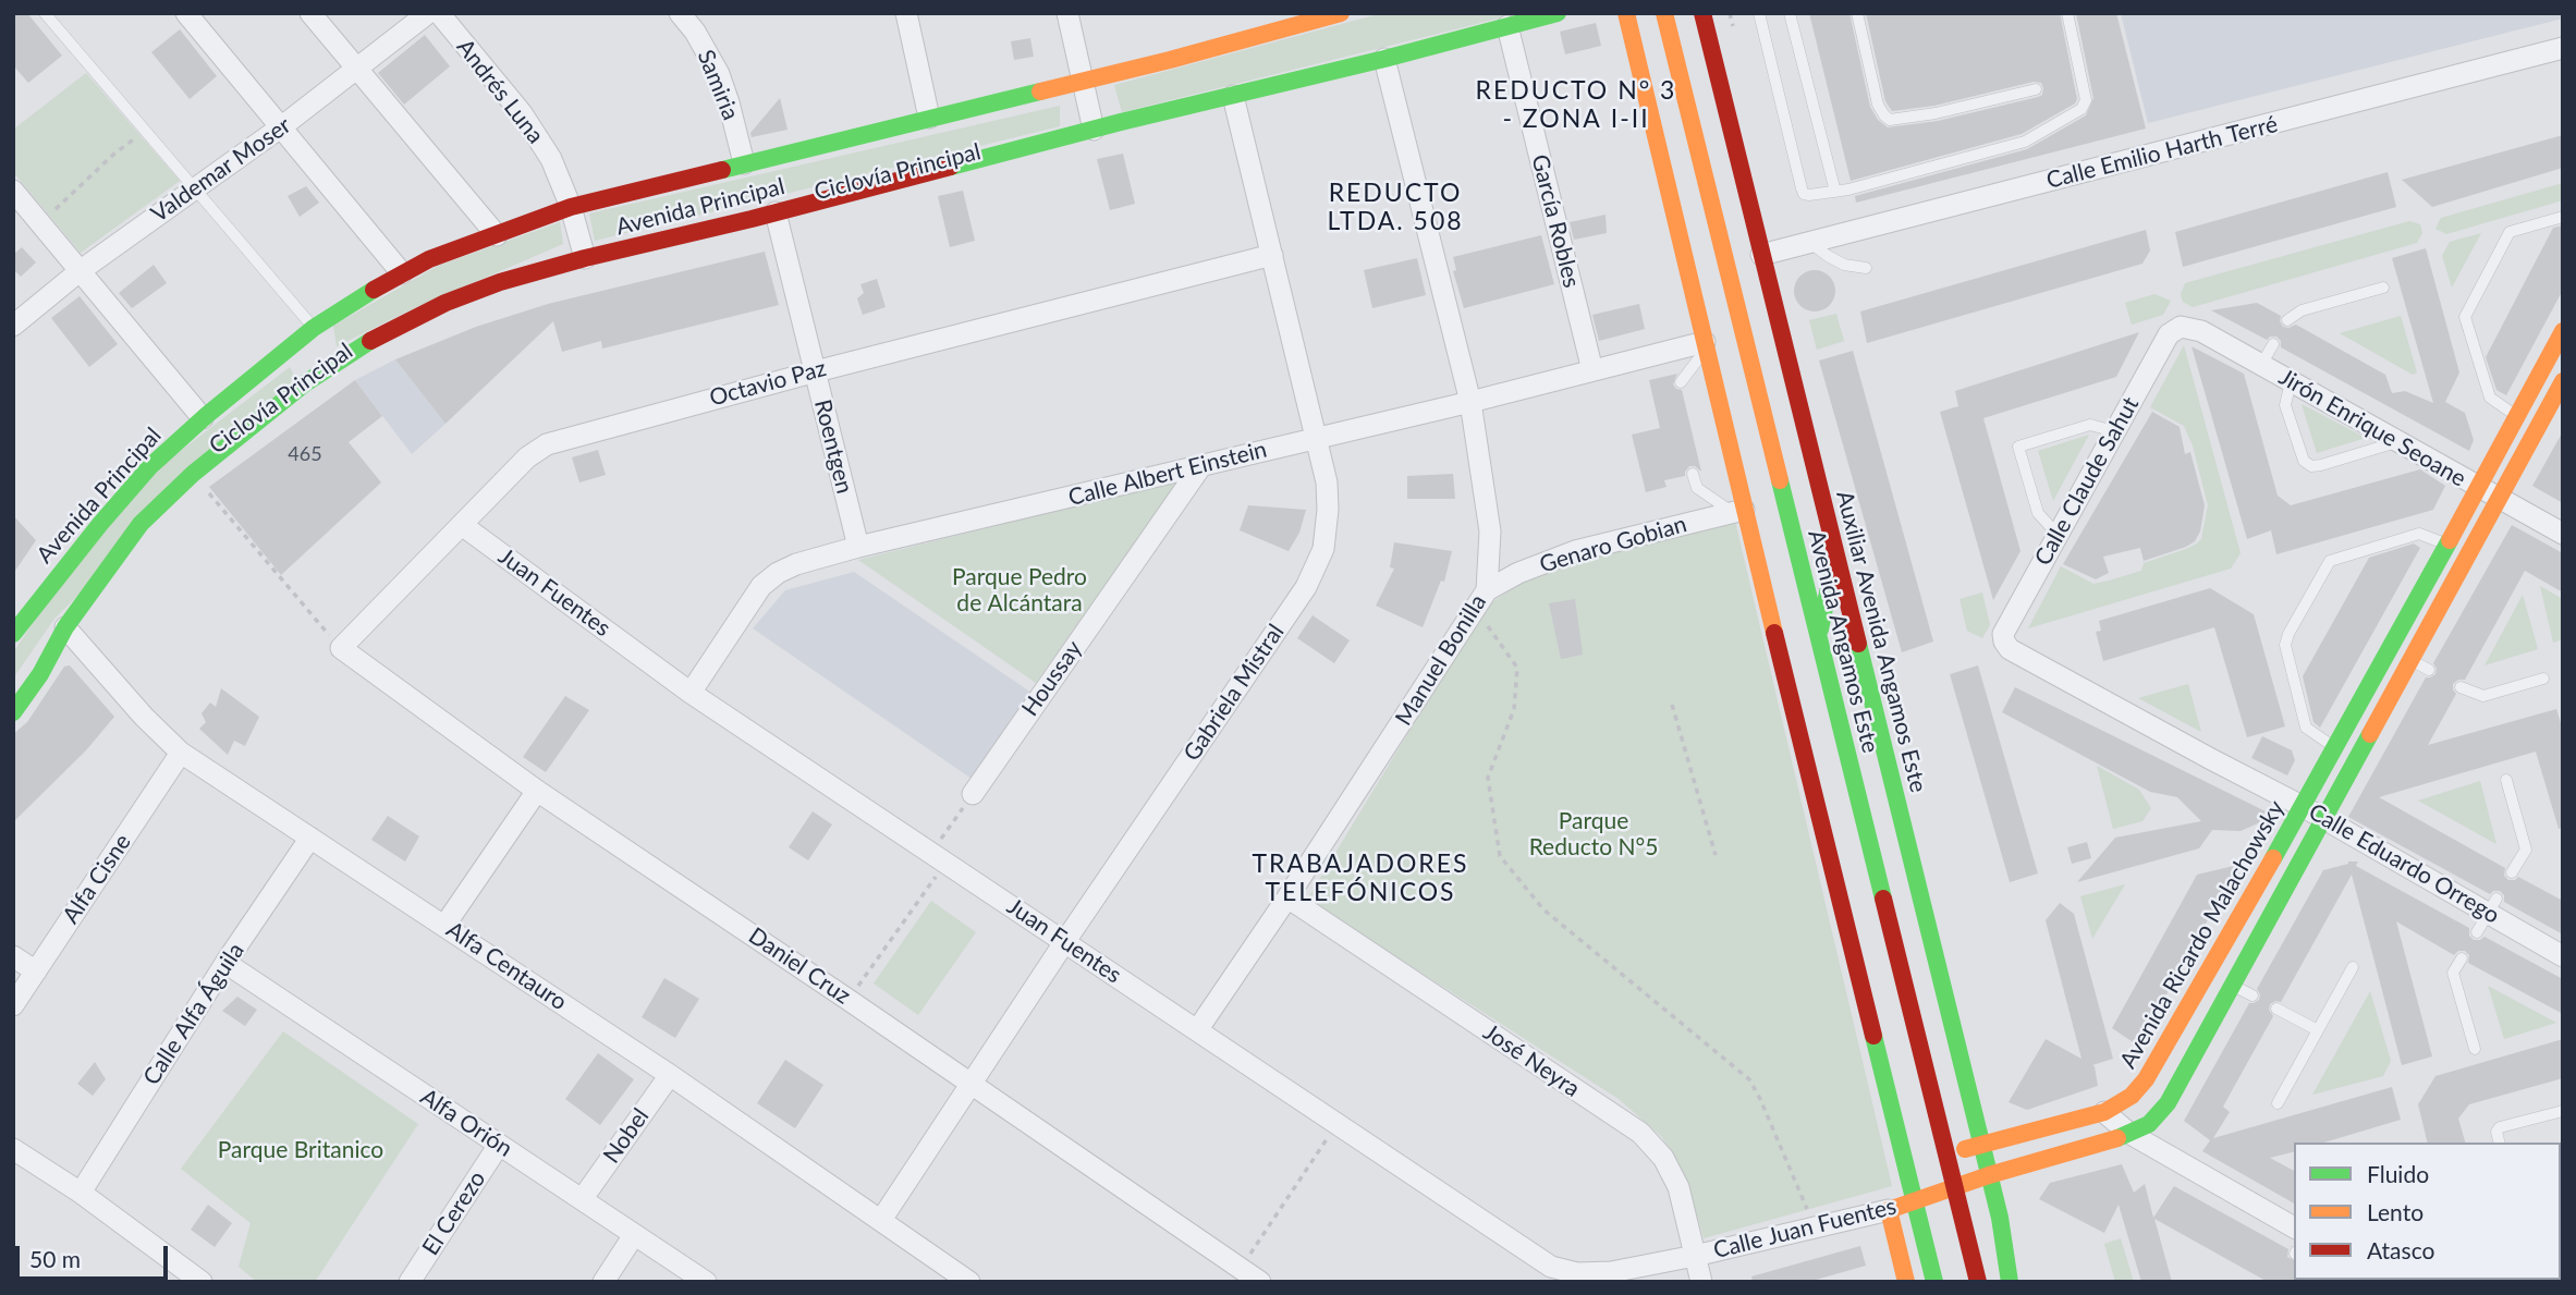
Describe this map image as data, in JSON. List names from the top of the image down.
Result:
{
  "streets": {
    "main road": [
      "Avenida Principal",
      "Avenida Angamos Este",
      "Auxiliar Avenida Angamos Este",
      "Avenida Ricardo Malachowsky",
      "Calle Juan Fuentes"
    ],
    "street": [
      "Samiria",
      "Andrés Luna",
      "Calle Emilio Harth Terré",
      "Valdemar Moser",
      "García Robles",
      "Octavio Paz",
      "Jirón Enrique Seoane",
      "Roentgen",
      "Calle Albert Einstein",
      "Calle Claude Sahut",
      "Genaro Gobian",
      "Juan Fuentes",
      "Manuel Bonilla",
      "Houssay",
      "Gabriela Mistral",
      "Calle Eduardo Orrego",
      "Alfa Cisne",
      "Alfa Centauro",
      "Daniel Cruz",
      "Calle Alfa Águila",
      "José Neyra",
      "Alfa Orión",
      "Nobel",
      "El Cerezo"
    ]
  },
  "crossings": [
    ["Samiria", "Avenida Principal"],
    ["Andrés Luna", "Avenida Principal"],
    ["Calle Emilio Harth Terré", "Auxiliar Avenida Angamos Este"],
    ["Avenida Principal", "García Robles"],
    ["Avenida Principal", "Roentgen"],
    ["Avenida Principal", "Manuel Bonilla"],
    ["Avenida Principal", "Gabriela Mistral"],
    ["Avenida Principal", "Alfa Centauro"],
    ["García Robles", "Calle Albert Einstein"],
    ["Octavio Paz", "Roentgen"],
    ["Octavio Paz", "Juan Fuentes"],
    ["Octavio Paz", "Gabriela Mistral"],
    ["Octavio Paz", "Daniel Cruz"],
    ["Jirón Enrique Seoane", "Calle Claude Sahut"],
    ["Jirón Enrique Seoane", "Avenida Ricardo Malachowsky"],
    ["Roentgen", "Calle Albert Einstein"],
    ["Calle Albert Einstein", "Juan Fuentes"],
    ["Calle Albert Einstein", "Manuel Bonilla"],
    ["Calle Albert Einstein", "Houssay"],
    ["Calle Albert Einstein", "Gabriela Mistral"],
    ["Calle Claude Sahut", "Calle Eduardo Orrego"],
    ["Genaro Gobian", "Manuel Bonilla"],
    ["Juan Fuentes", "Manuel Bonilla"],
    ["Juan Fuentes", "Gabriela Mistral"],
    ["Juan Fuentes", "José Neyra"],
    ["Juan Fuentes", "Calle Juan Fuentes"],
    ["Avenida Angamos Este", "Avenida Ricardo Malachowsky"],
    ["Auxiliar Avenida Angamos Este", "Avenida Ricardo Malachowsky"],
    ["Manuel Bonilla", "José Neyra"],
    ["Gabriela Mistral", "Alfa Centauro"],
    ["Gabriela Mistral", "Daniel Cruz"],
    ["Calle Eduardo Orrego", "Avenida Ricardo Malachowsky"],
    ["Alfa Cisne", "Alfa Centauro"],
    ["Avenida Ricardo Malachowsky", "Calle Juan Fuentes"],
    ["Alfa Centauro", "Calle Alfa Águila"],
    ["Alfa Centauro", "Nobel"],
    ["Calle Alfa Águila", "Alfa Orión"],
    ["José Neyra", "Calle Juan Fuentes"],
    ["Alfa Orión", "Nobel"],
    ["Alfa Orión", "El Cerezo"]
  ],
  "districts": ["REDUCTO N° 3 - ZONA I-II", "REDUCTO LTDA. 508", "TRABAJADORES TELEFÓNICOS"],
  "parks": ["Parque Pedro de Alcántara", "Parque Reducto N°5", "Parque Britanico"],
  "house_numbers": ["465"],
  "legend": ["Fluido", "Lento", "Atasco"],
  "scale_bar": "50 m"
}
